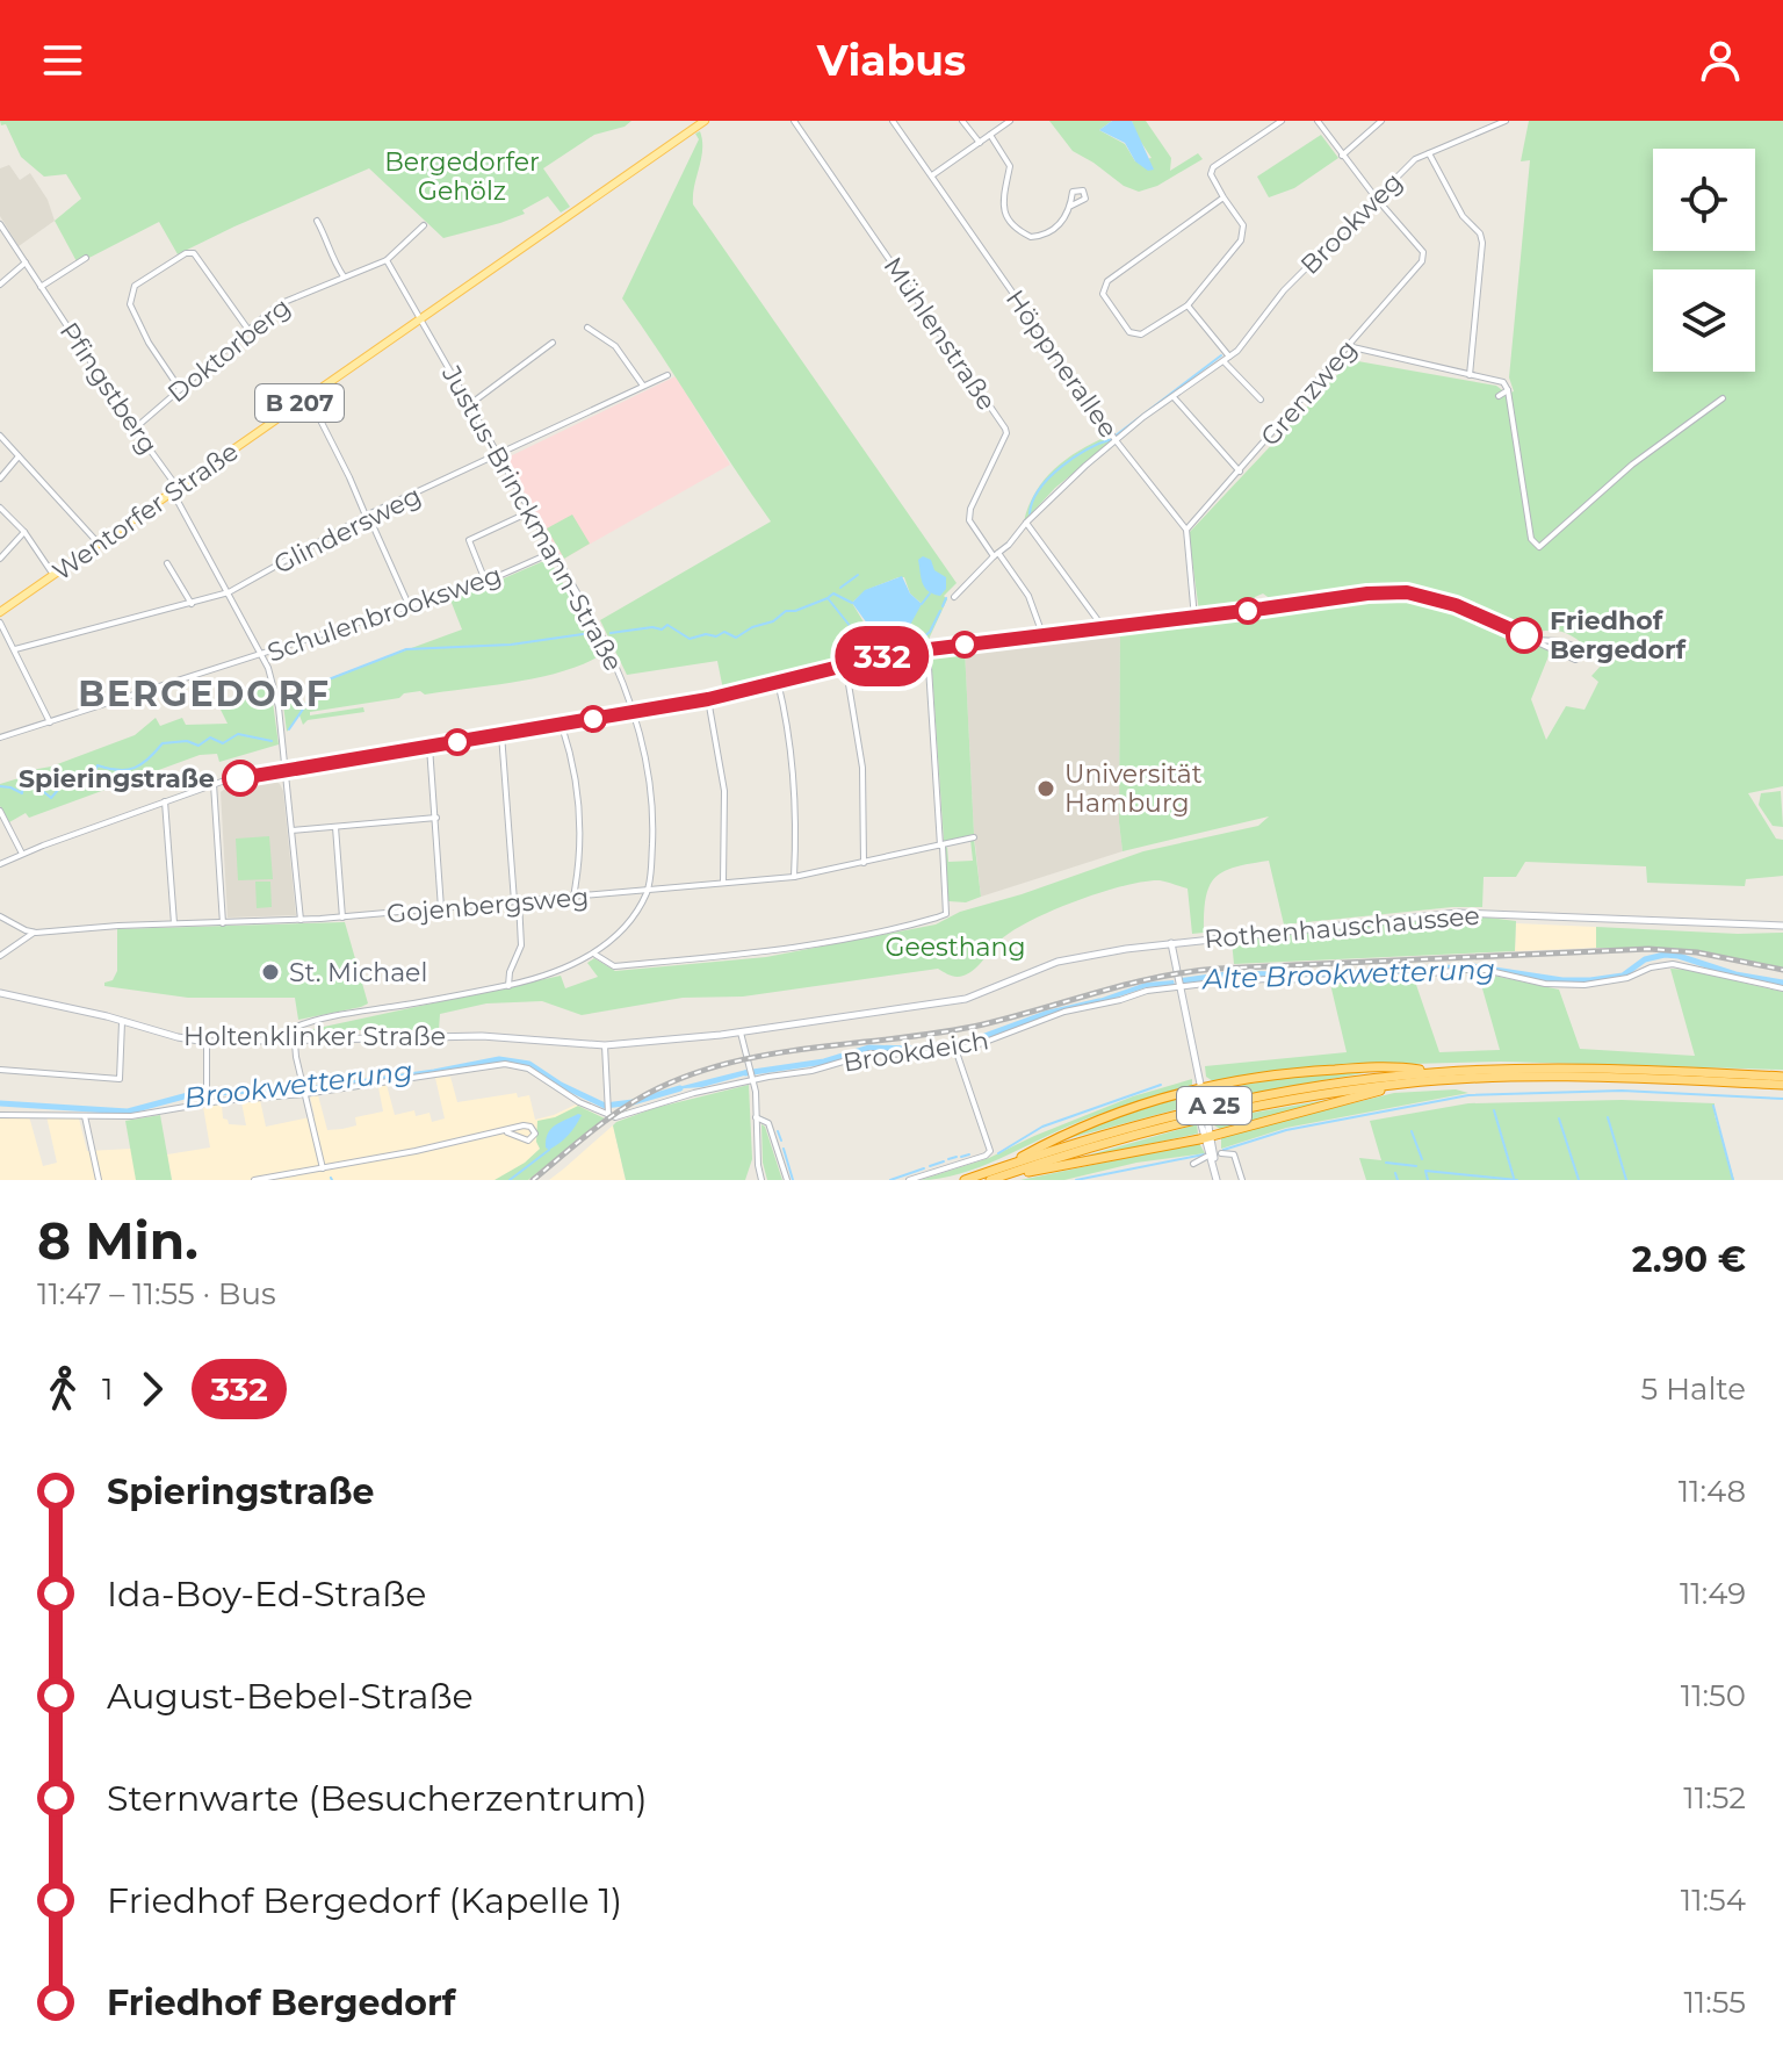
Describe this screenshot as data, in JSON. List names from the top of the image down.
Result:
{
  "streets": {
    "highway": ["A 25"],
    "main road": [
      "B 207",
      "Wentorfer Straße",
      "Rothenhauschaussee",
      "Holtenklinker Straße"
    ],
    "street": [
      "Brookweg",
      "Mühlenstraße",
      "Doktorberg",
      "Höppnerallee",
      "Pfingstberg",
      "Grenzweg",
      "Justus-Brinckmann-Straße",
      "Glindersweg",
      "Schulenbrooksweg",
      "Gojenbergsweg",
      "Brookdeich"
    ]
  },
  "crossings": [
    ["Brookweg", "Mühlenstraße"],
    ["Brookweg", "Höppnerallee"],
    ["Brookweg", "Grenzweg"],
    ["Doktorberg", "Pfingstberg"],
    ["Doktorberg", "Justus-Brinckmann-Straße"],
    ["Höppnerallee", "Grenzweg"],
    ["Pfingstberg", "Wentorfer Straße"],
    ["Pfingstberg", "Glindersweg"],
    ["Pfingstberg", "Schulenbrooksweg"],
    ["Pfingstberg", "Gojenbergsweg"],
    ["Wentorfer Straße", "Justus-Brinckmann-Straße"],
    ["Justus-Brinckmann-Straße", "Glindersweg"],
    ["Justus-Brinckmann-Straße", "Schulenbrooksweg"],
    ["Justus-Brinckmann-Straße", "Gojenbergsweg"],
    ["Rothenhauschaussee", "Holtenklinker Straße"]
  ],
  "districts": ["BERGEDORF"],
  "water": ["Alte Brookwetterung", "Brookwetterung"],
  "parks": ["Bergedorfer Gehölz", "Geesthang"],
  "places": [
    "Friedhof Bergedorf",
    "Spieringstraße",
    "Universität Hamburg",
    "St. Michael"
  ],
  "lines": ["bus line 332"],
  "page": {
    "header": "Viabus",
    "on_map": "332",
    "heading": ["8 Min.", "11:47 – 11:55 · Bus", "2.90 €"],
    "legs": ["1", "332", "5 Halte"],
    "list": [
      {
        "name": "Spieringstraße",
        "value": "11:48"
      },
      {
        "name": "Ida-Boy-Ed-Straße",
        "value": "11:49"
      },
      {
        "name": "August-Bebel-Straße",
        "value": "11:50"
      },
      {
        "name": "Sternwarte (Besucherzentrum)",
        "value": "11:52"
      },
      {
        "name": "Friedhof Bergedorf (Kapelle 1)",
        "value": "11:54"
      },
      {
        "name": "Friedhof Bergedorf",
        "value": "11:55"
      }
    ]
  }
}
